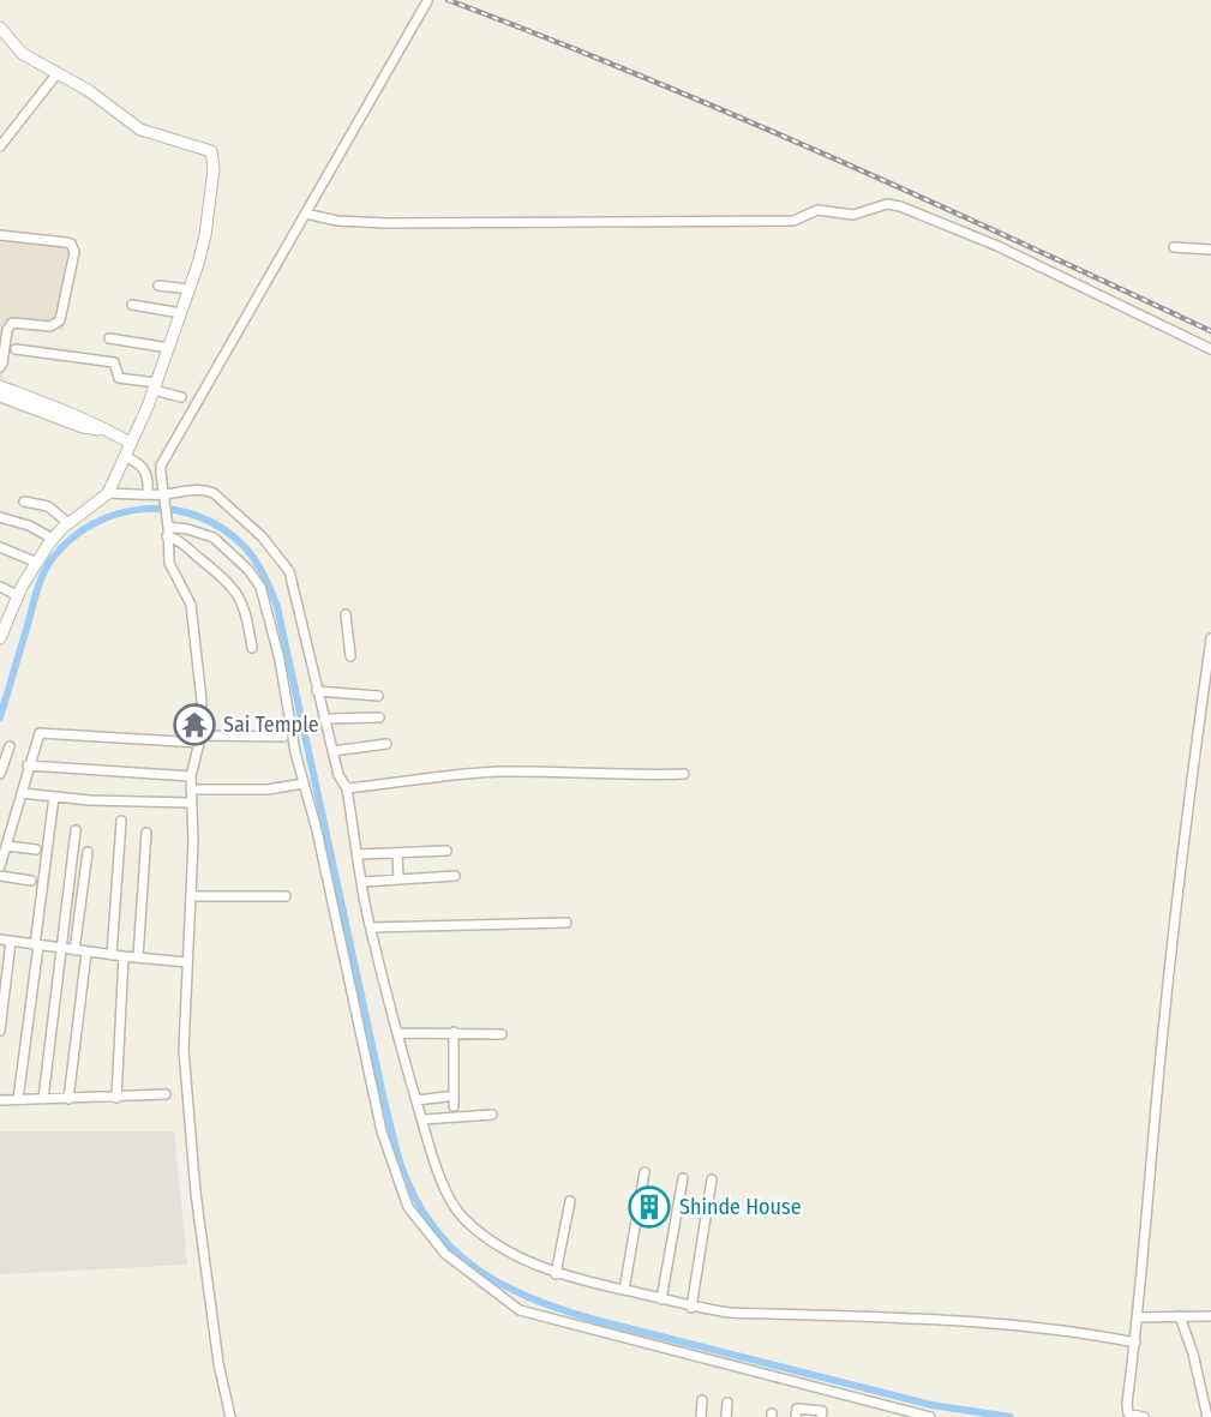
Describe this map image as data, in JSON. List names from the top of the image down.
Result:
{
  "places": {
    "temple": ["Sai Temple"],
    "building": ["Shinde House"]
  }
}
